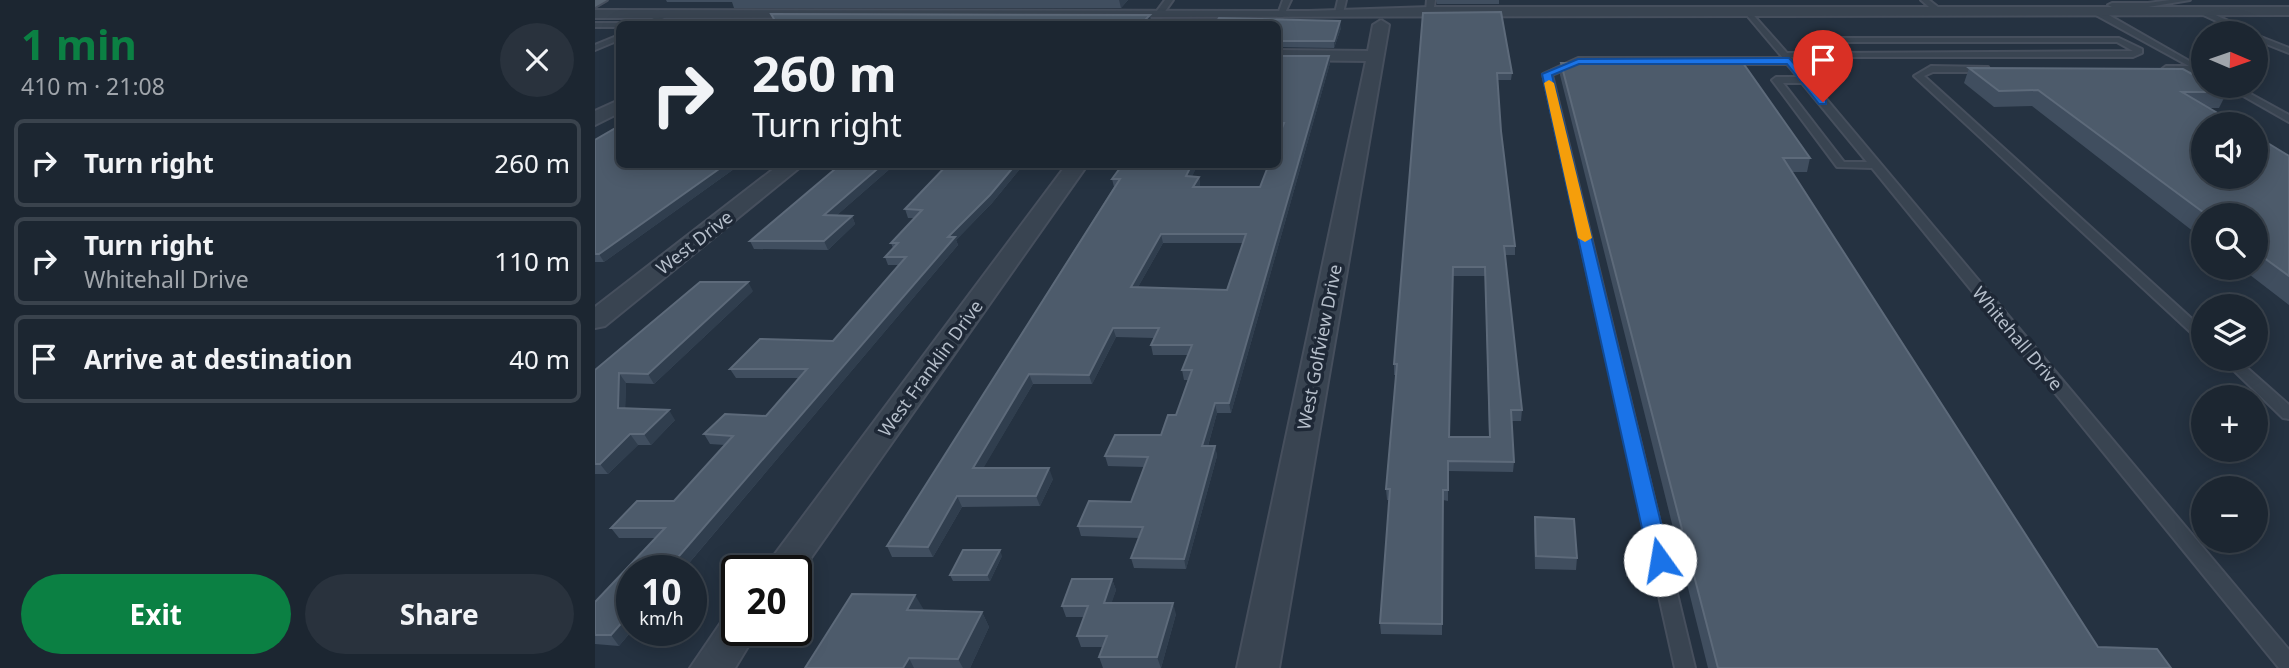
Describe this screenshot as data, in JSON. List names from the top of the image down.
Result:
{
  "streets": {
    "street": ["West Drive", "West Golfview Drive", "West Franklin Drive"],
    "lane": ["Whitehall Drive"]
  },
  "north": "right",
  "page": {
    "heading": ["1 min", "410 m · 21:08"],
    "map_buttons": ["+", "−"],
    "turn": ["260 m", "Turn right"],
    "list": [
      {
        "name": "Turn right",
        "value": "260 m"
      },
      {
        "name": "Turn right",
        "note": "Whitehall Drive",
        "value": "110 m"
      },
      {
        "name": "Arrive at destination",
        "value": "40 m"
      }
    ],
    "speed": "10 km/h",
    "limit": "20",
    "buttons": ["Exit", "Share"]
  }
}
